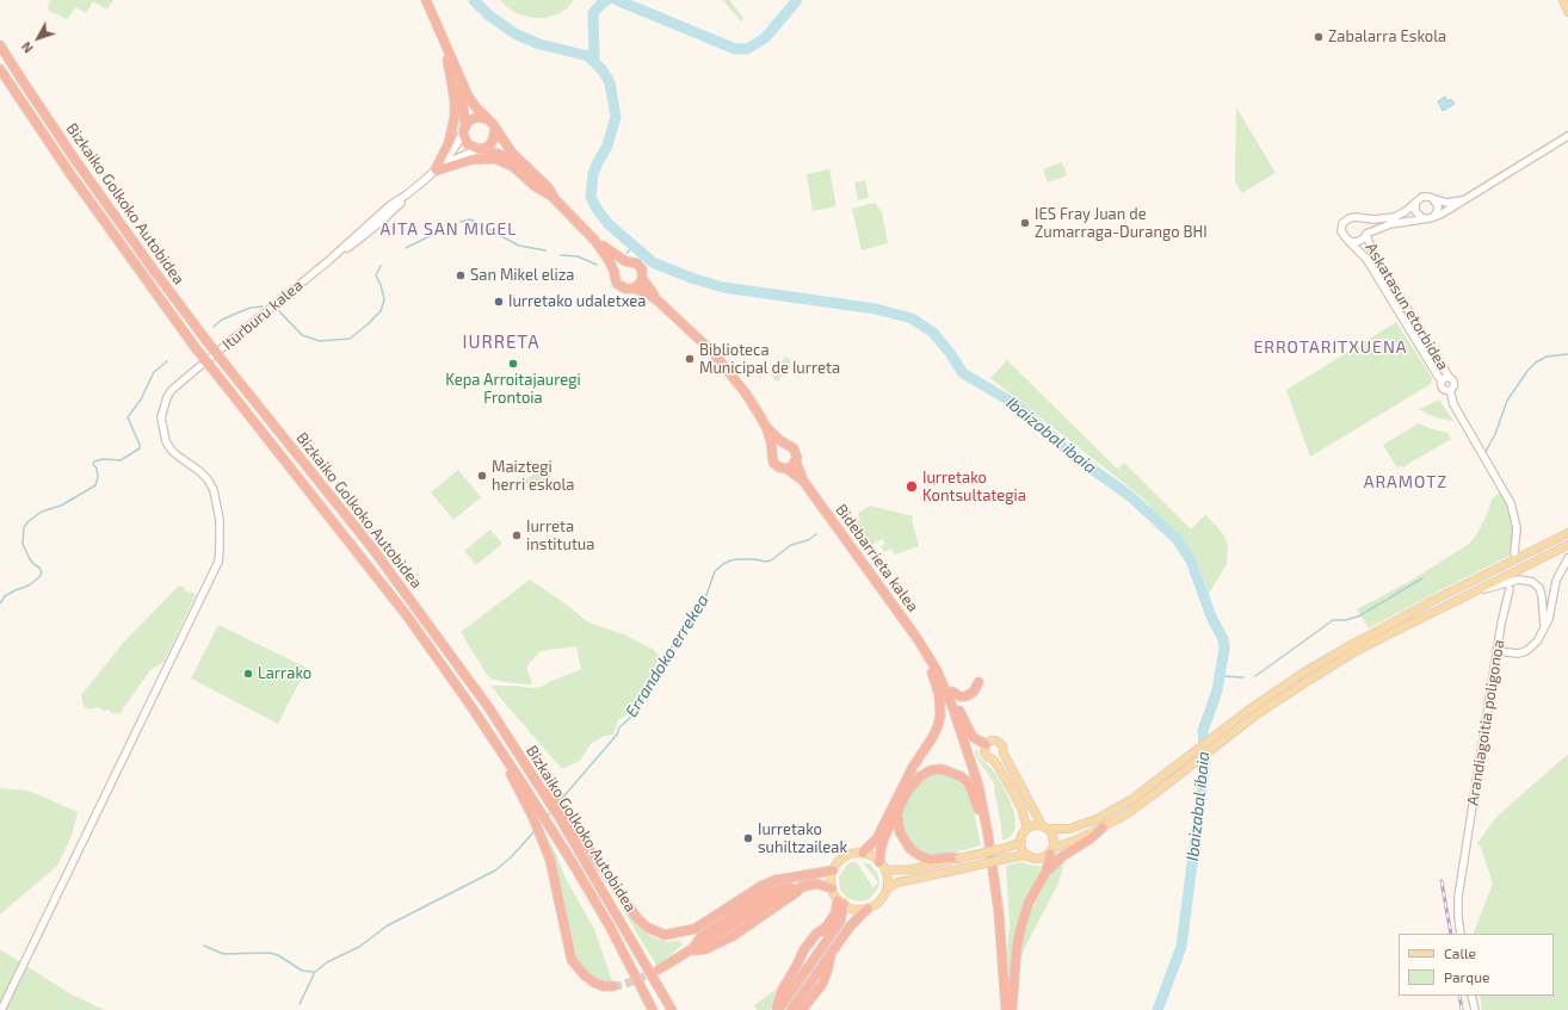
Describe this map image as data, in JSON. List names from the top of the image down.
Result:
{
  "streets": {
    "highway": ["Bizkaiko Golkoko Autobidea", "Bidebarrieta kalea"],
    "street": ["Askatasun etorbidea", "Iturburu kalea", "Arandiagoitia poligonoa"]
  },
  "districts": [
    "AITA SAN MIGEL",
    "IURRETA",
    "ERROTARITXUENA",
    "ARAMOTZ"
  ],
  "water": ["Ibaizabal ibaia", "Errandoko errekea"],
  "places": [
    "Zabalarra Eskola",
    "IES Fray Juan de Zumarraga-Durango BHI",
    "San Mikel eliza",
    "Iurretako udaletxea",
    "Biblioteca Municipal de Iurreta",
    "Kepa Arroitajauregi Frontoia",
    "Maiztegi herri eskola",
    "Iurretako Kontsultategia",
    "Iurreta institutua",
    "Larrako",
    "Iurretako suhiltzaileak"
  ],
  "legend": ["Calle", "Parque"],
  "north": "bottom left"
}
